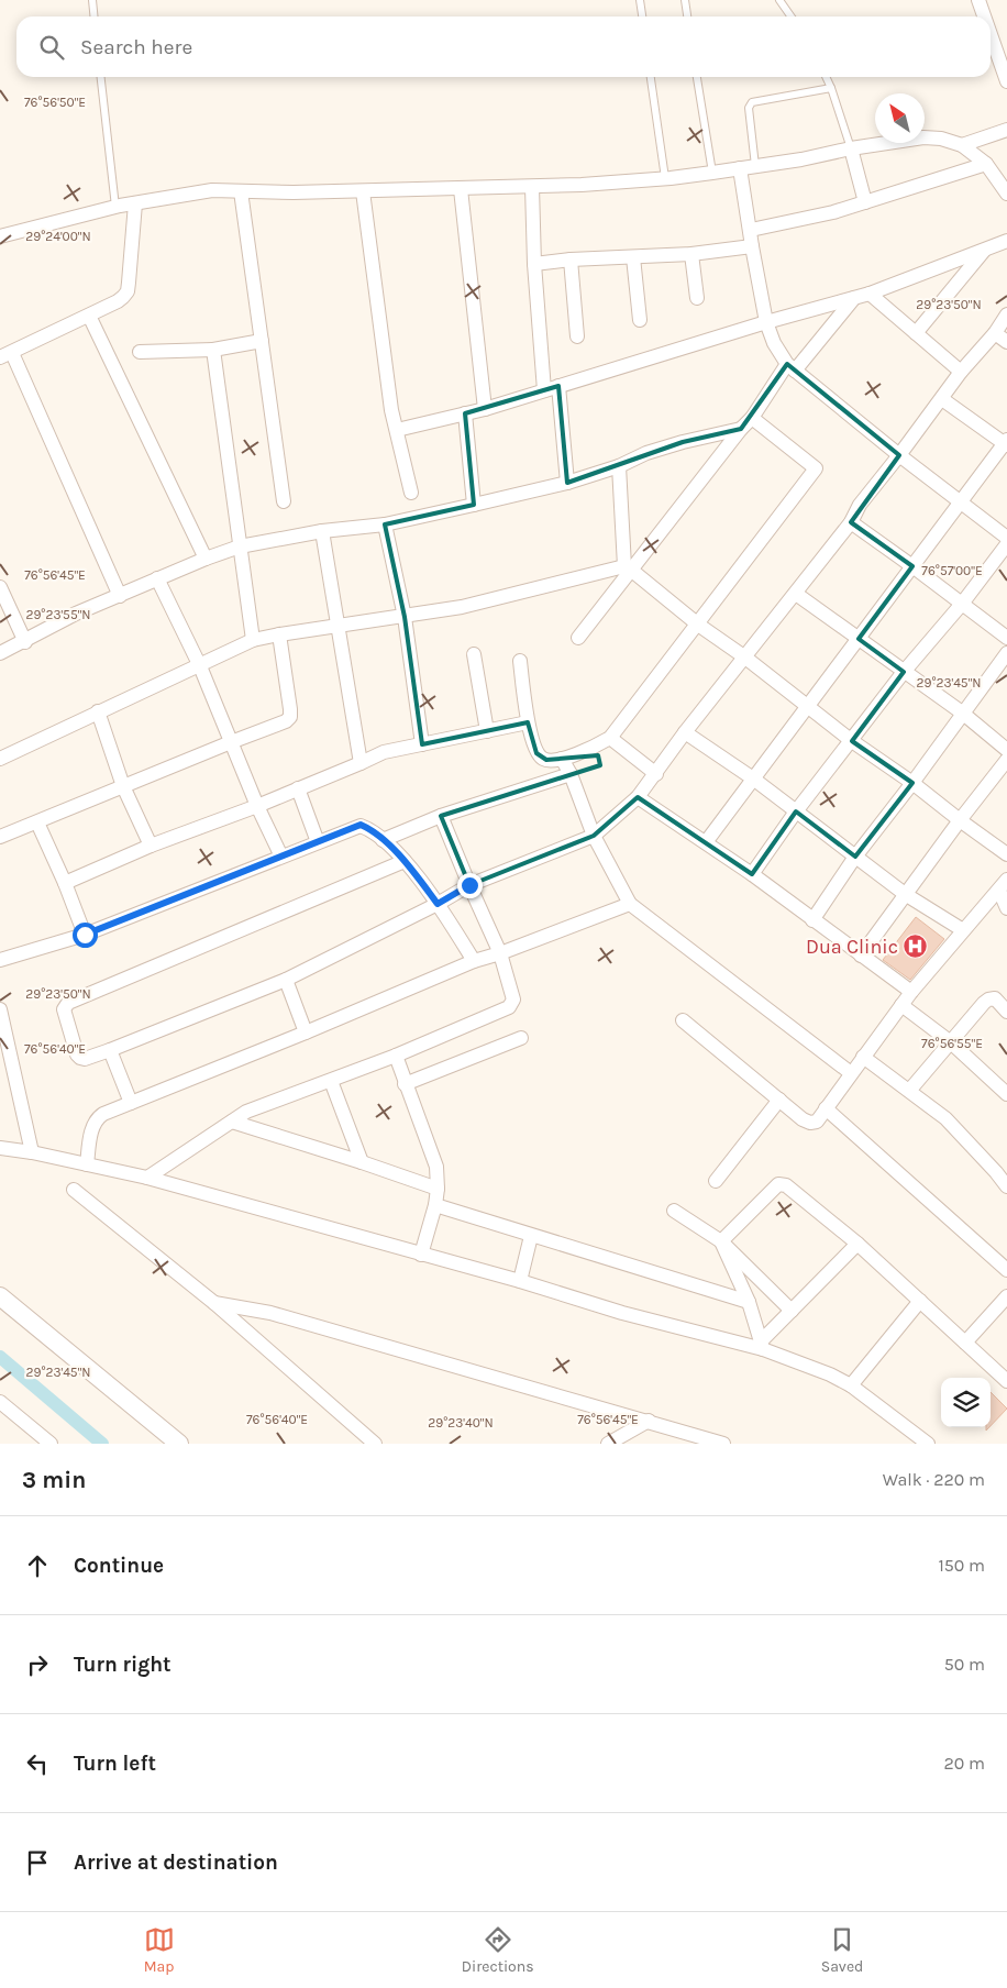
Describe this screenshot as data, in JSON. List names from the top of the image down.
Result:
{
  "places": {
    "hospital": ["Dua Clinic"]
  },
  "north": "top left",
  "page": {
    "search": "Search here",
    "heading": ["3 min", "Walk · 220 m"],
    "list": [
      ["Continue", "150 m"],
      ["Turn right", "50 m"],
      ["Turn left", "20 m"],
      "Arrive at destination"
    ],
    "nav": ["Map", "Directions", "Saved"]
  },
  "coordinates": [
    "76°56'50\"E",
    "29°24'00\"N",
    "29°23'50\"N",
    "76°57'00\"E",
    "76°56'45\"E",
    "29°23'55\"N",
    "29°23'45\"N",
    "76°56'55\"E",
    "76°56'40\"E",
    "29°23'40\"N"
  ]
}
